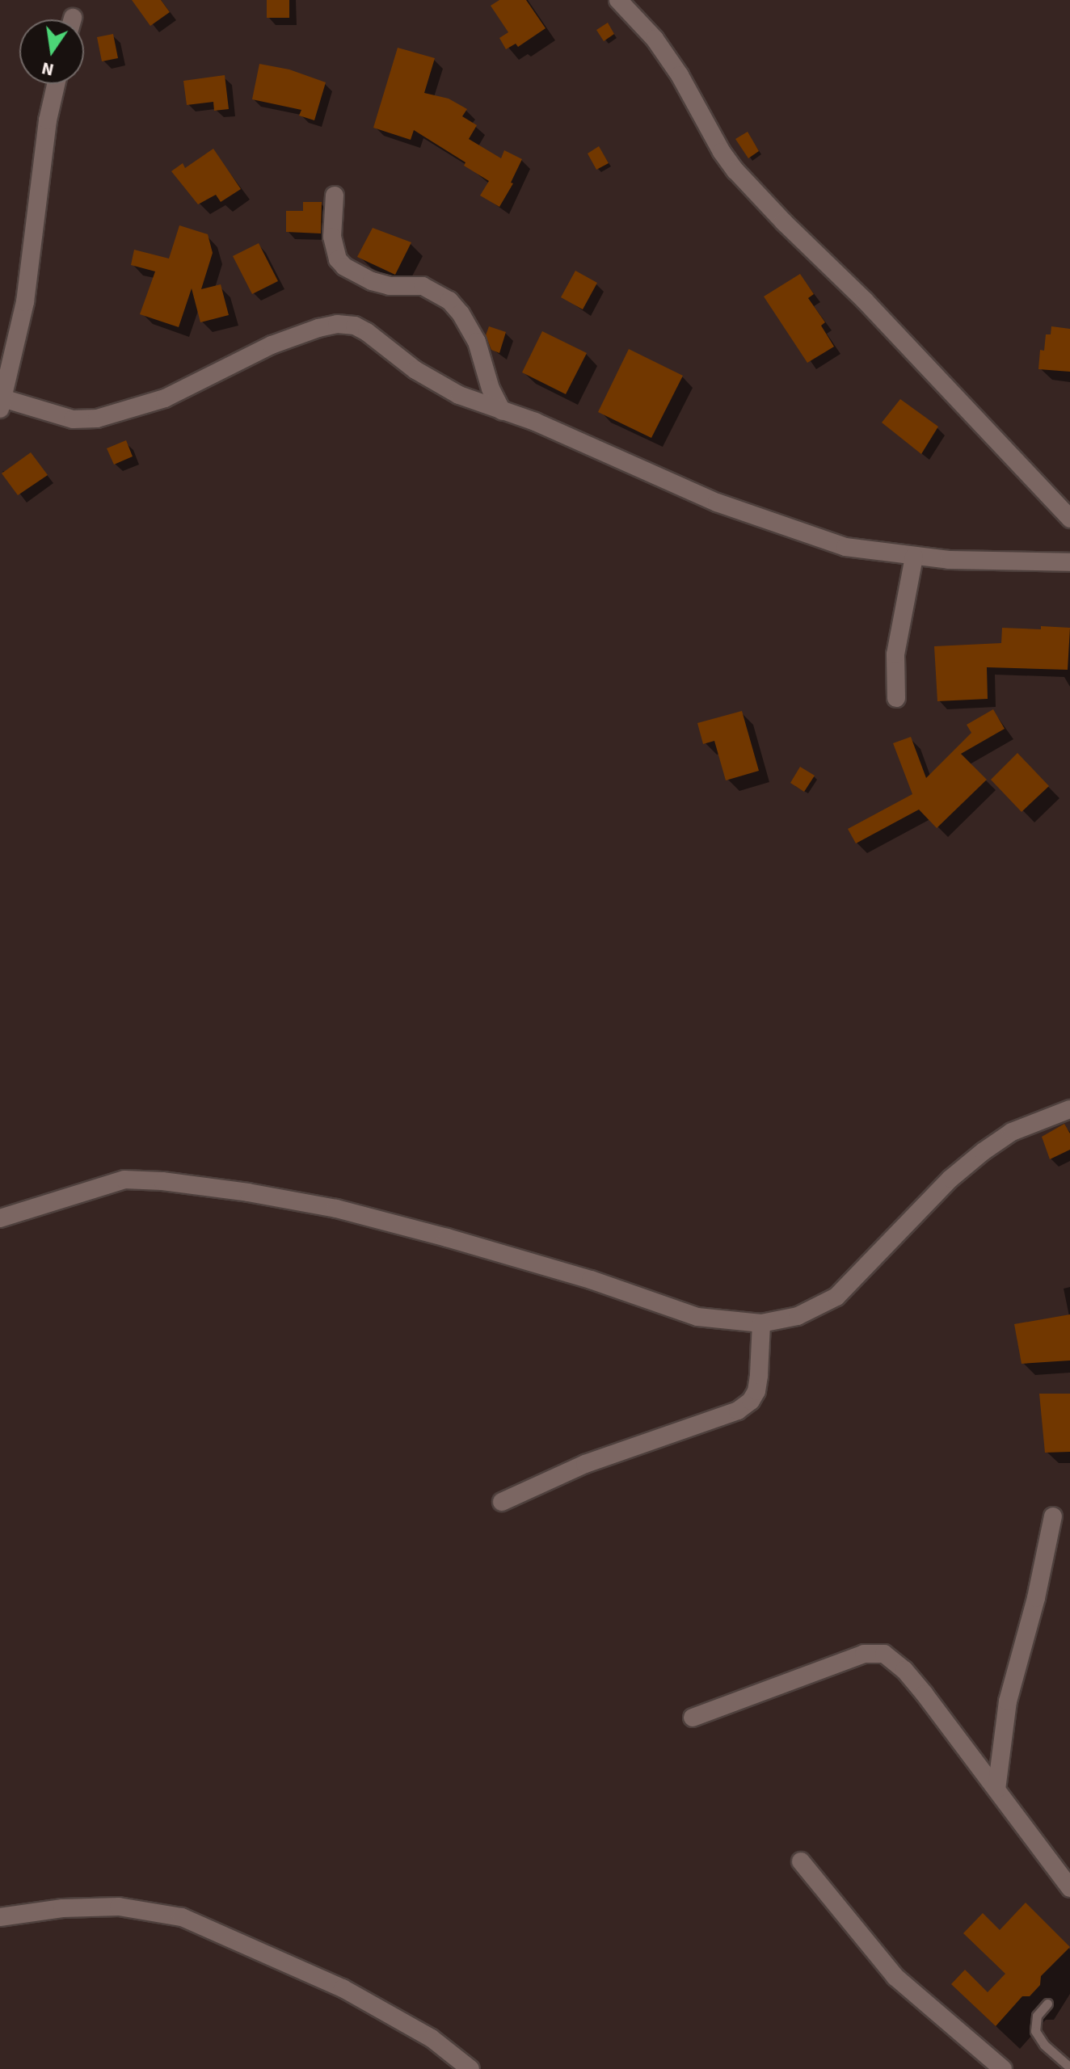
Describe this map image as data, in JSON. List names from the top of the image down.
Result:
{
  "north": "bottom"
}
